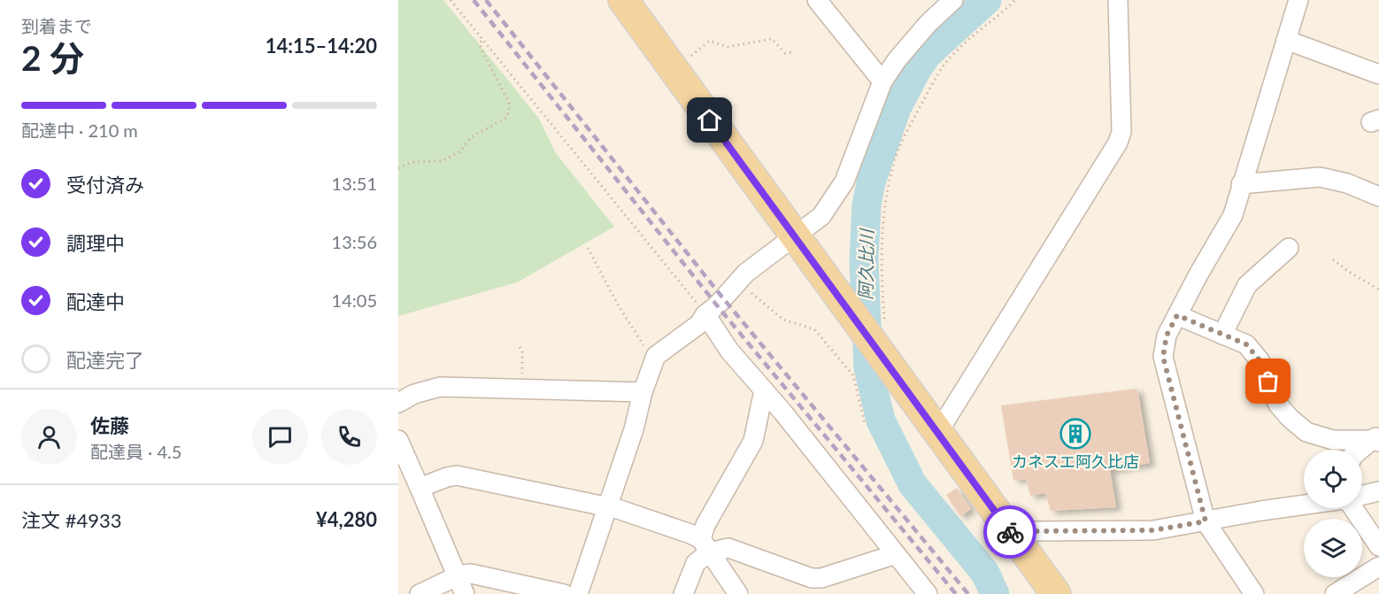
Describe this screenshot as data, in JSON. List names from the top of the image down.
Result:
{
  "water": ["阿久比川"],
  "places": {
    "building": ["カネスエ阿久比店"]
  },
  "page": {
    "heading": ["2 分", "到着まで", "14:15–14:20"],
    "panel": [
      "佐藤",
      "配達員 · 4.5",
      "注文 #4933",
      "¥4,280"
    ],
    "bar": "配達中 · 210 m",
    "list": [
      ["受付済み", "13:51"],
      ["調理中", "13:56"],
      ["配達中", "14:05"],
      "配達完了"
    ]
  }
}
